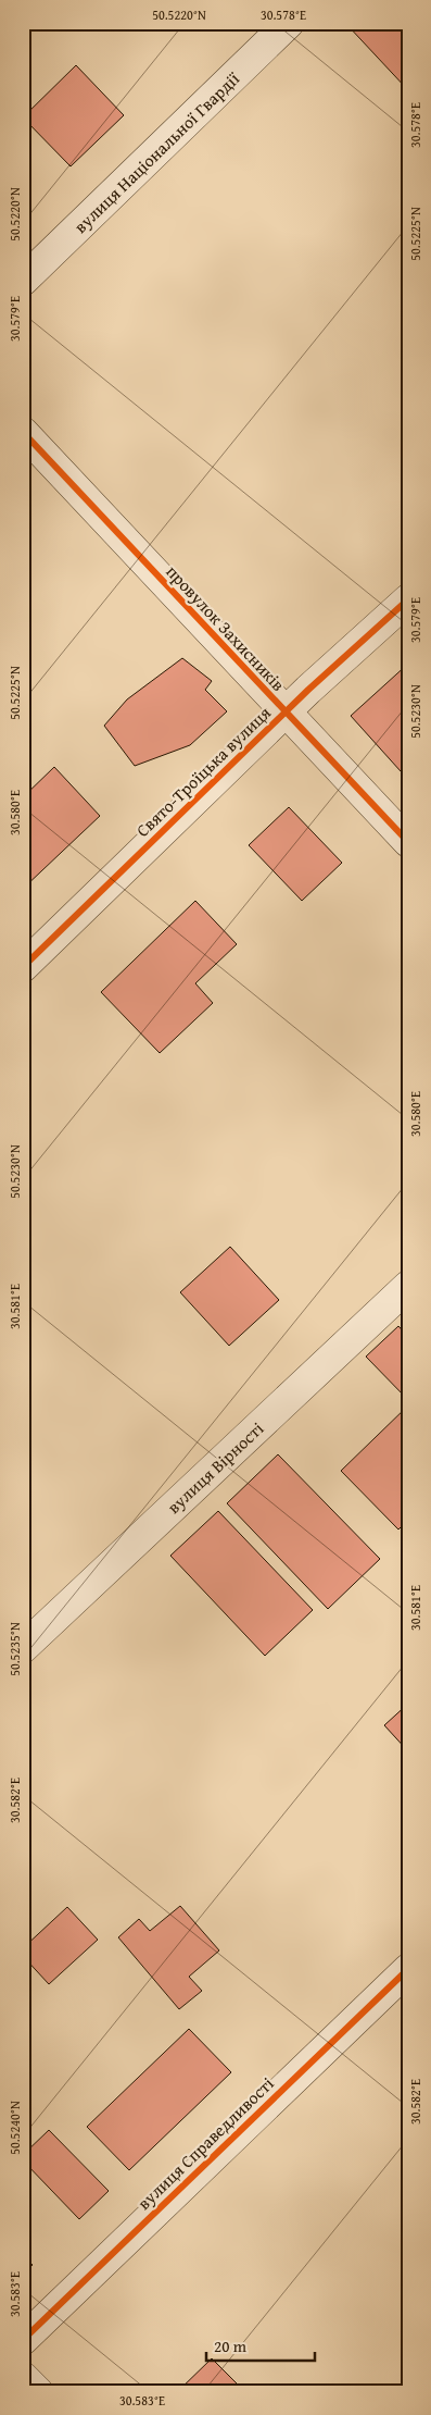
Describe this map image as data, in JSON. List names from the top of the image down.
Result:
{
  "streets": {
    "street": [
      "вулиця Національної Гвардії",
      "провулок Захисників",
      "Свято-Троїцька вулиця",
      "вулиця Вірності",
      "вулиця Справедливості"
    ]
  },
  "crossings": [
    ["провулок Захисників", "Свято-Троїцька вулиця"]
  ],
  "scale_bar": "20 m",
  "coordinates": [
    "50.5220°N",
    "30.578°E",
    "50.5225°N",
    "30.579°E",
    "50.5230°N",
    "30.580°E",
    "30.581°E",
    "50.5235°N",
    "30.582°E",
    "50.5240°N",
    "30.583°E"
  ]
}
